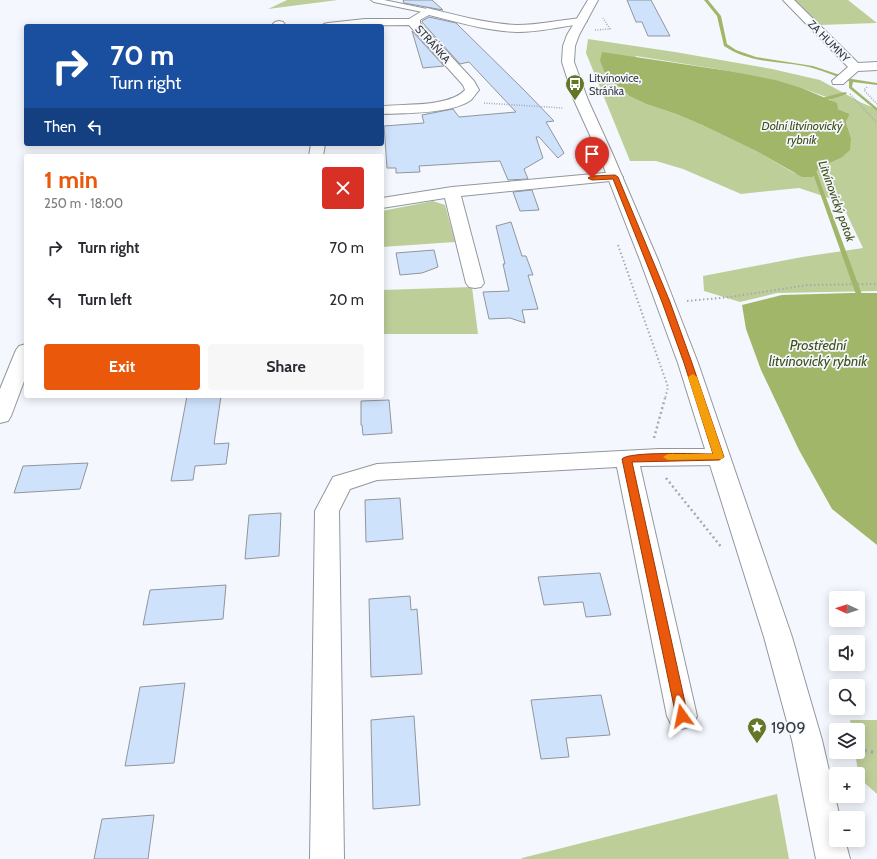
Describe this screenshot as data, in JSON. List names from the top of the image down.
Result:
{
  "streets": {
    "street": ["ZA HUMNY", "STRÁŇKA"]
  },
  "water": ["Dolní litvínovický rybník", "Litvínovický potok", "Prostřední litvínovický rybník"],
  "places": {
    "bus stop": ["Litvínovice, Stráňka"],
    "place": ["1909"]
  },
  "north": "left",
  "page": {
    "turn": ["70 m", "Turn right"],
    "then": "Then",
    "heading": ["1 min", "250 m · 18:00"],
    "list": [
      {
        "name": "Turn right",
        "value": "70 m"
      },
      {
        "name": "Turn left",
        "value": "20 m"
      }
    ],
    "buttons": ["Exit", "Share"],
    "map_buttons": ["+", "−"]
  }
}
